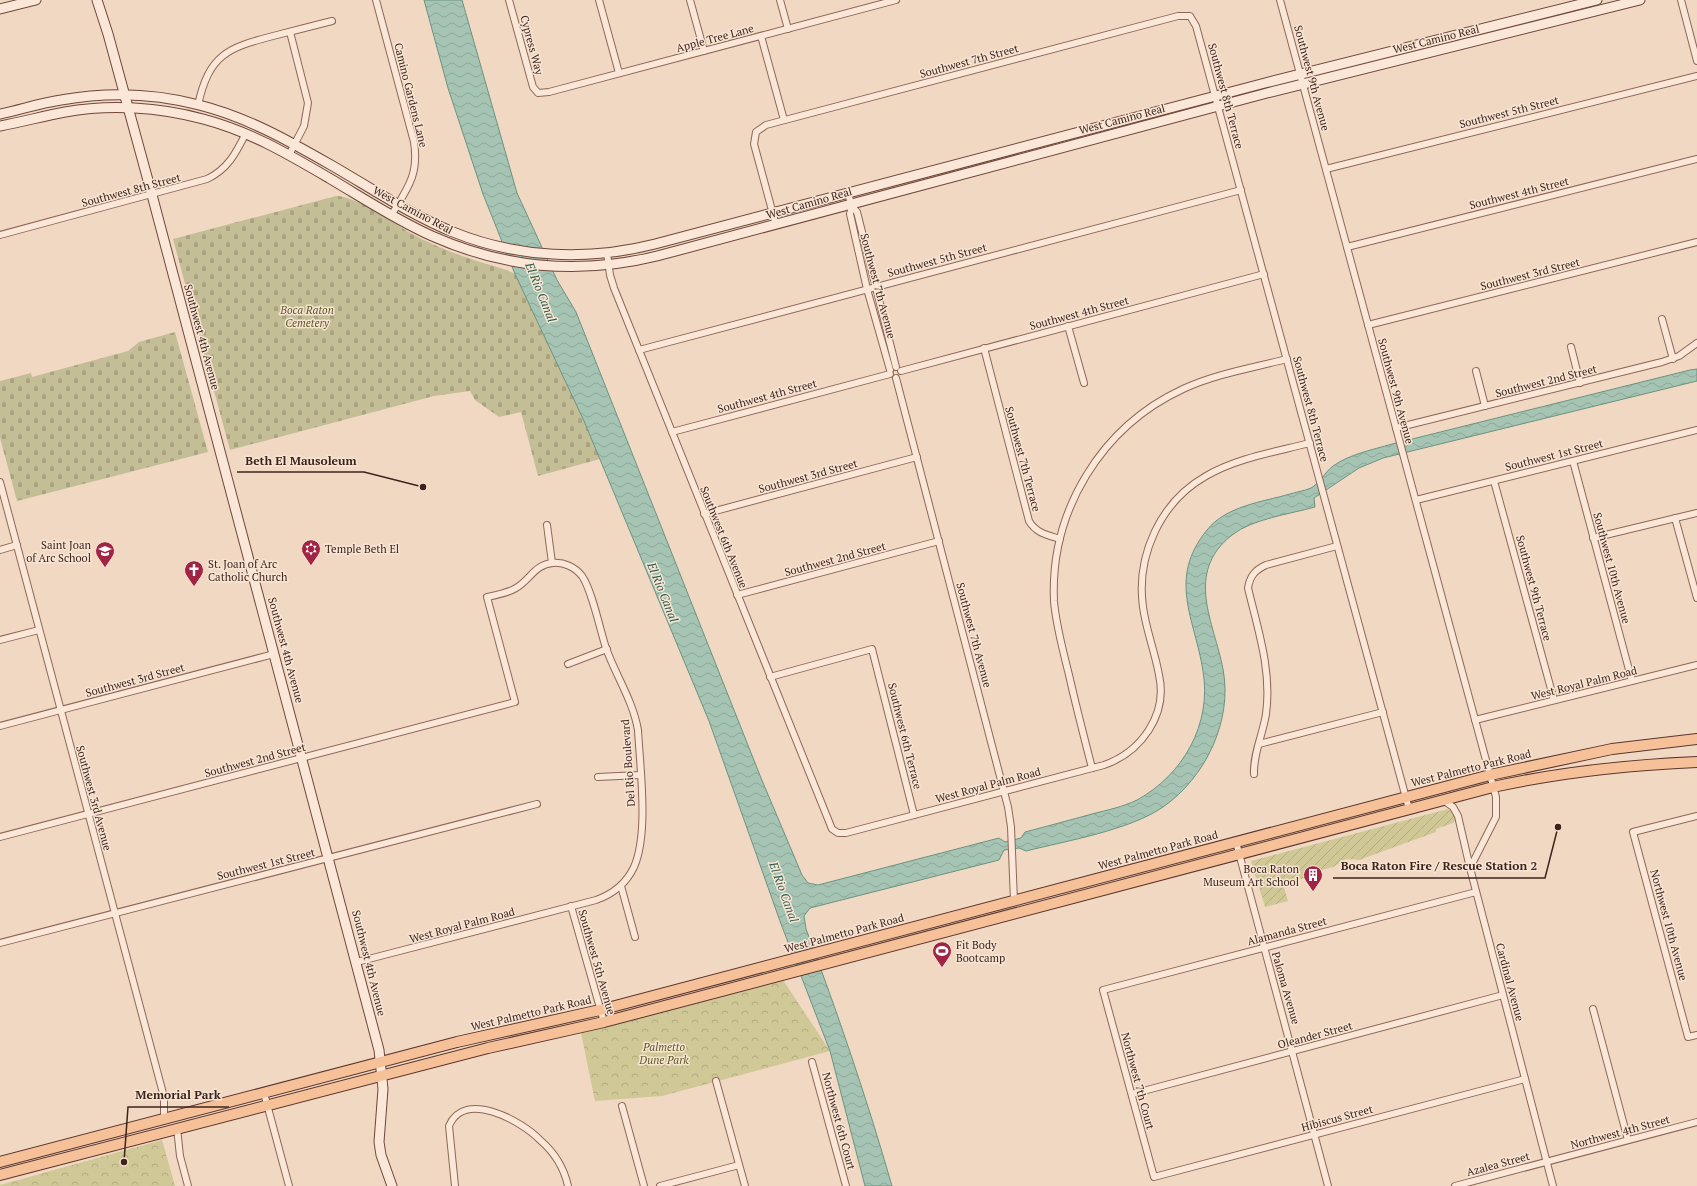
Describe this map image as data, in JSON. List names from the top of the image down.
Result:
{
  "streets": {
    "main road": ["West Palmetto Park Road"],
    "street": [
      "Apple Tree Lane",
      "West Camino Real",
      "Cypress Way",
      "Southwest 7th Street",
      "Southwest 9th Avenue",
      "Camino Gardens Lane",
      "Southwest 8th Terrace",
      "Southwest 5th Street",
      "Southwest 8th Street",
      "Southwest 4th Street",
      "Southwest 3rd Street",
      "Southwest 7th Avenue",
      "Southwest 4th Avenue",
      "Southwest 2nd Street",
      "Southwest 1st Street",
      "Southwest 7th Terrace",
      "Southwest 6th Avenue",
      "Southwest 10th Avenue",
      "Southwest 9th Terrace",
      "West Royal Palm Road",
      "Southwest 6th Terrace",
      "Del Rio Boulevard",
      "Southwest 3rd Avenue",
      "Northwest 10th Avenue",
      "Alamanda Street",
      "Southwest 5th Avenue",
      "Cardinal Avenue",
      "Paloma Avenue",
      "Oleander Street",
      "Northwest 7th Court",
      "Hibiscus Street",
      "Northwest 6th Court",
      "Northwest 4th Street",
      "Azalea Street"
    ]
  },
  "crossings": [
    ["Apple Tree Lane", "Cypress Way"],
    ["West Camino Real", "Southwest 7th Street"],
    ["West Camino Real", "Southwest 9th Avenue"],
    ["West Camino Real", "Camino Gardens Lane"],
    ["West Camino Real", "Southwest 8th Terrace"],
    ["West Camino Real", "Southwest 8th Street"],
    ["West Camino Real", "Southwest 7th Avenue"],
    ["West Camino Real", "Southwest 4th Avenue"],
    ["West Camino Real", "Southwest 6th Avenue"],
    ["Southwest 7th Street", "Southwest 8th Terrace"],
    ["Southwest 9th Avenue", "Southwest 5th Street"],
    ["Southwest 9th Avenue", "Southwest 4th Street"],
    ["Southwest 9th Avenue", "Southwest 3rd Street"],
    ["Southwest 9th Avenue", "Southwest 2nd Street"],
    ["Southwest 9th Avenue", "Southwest 1st Street"],
    ["Southwest 9th Avenue", "West Royal Palm Road"],
    ["Southwest 9th Avenue", "West Palmetto Park Road"],
    ["Southwest 8th Terrace", "Southwest 5th Street"],
    ["Southwest 8th Terrace", "Southwest 4th Street"],
    ["Southwest 8th Terrace", "West Royal Palm Road"],
    ["Southwest 8th Terrace", "West Palmetto Park Road"],
    ["Southwest 5th Street", "Southwest 7th Avenue"],
    ["Southwest 5th Street", "Southwest 6th Avenue"],
    ["Southwest 8th Street", "Southwest 4th Avenue"],
    ["Southwest 4th Street", "Southwest 7th Avenue"],
    ["Southwest 4th Street", "Southwest 7th Terrace"],
    ["Southwest 4th Street", "Southwest 6th Avenue"],
    ["Southwest 3rd Street", "Southwest 7th Avenue"],
    ["Southwest 3rd Street", "Southwest 4th Avenue"],
    ["Southwest 3rd Street", "Southwest 6th Avenue"],
    ["Southwest 3rd Street", "Southwest 3rd Avenue"],
    ["Southwest 7th Avenue", "Southwest 2nd Street"],
    ["Southwest 7th Avenue", "West Royal Palm Road"],
    ["Southwest 7th Avenue", "West Palmetto Park Road"],
    ["Southwest 4th Avenue", "Southwest 2nd Street"],
    ["Southwest 4th Avenue", "Southwest 1st Street"],
    ["Southwest 4th Avenue", "West Royal Palm Road"],
    ["Southwest 4th Avenue", "West Palmetto Park Road"],
    ["Southwest 2nd Street", "Southwest 6th Avenue"],
    ["Southwest 2nd Street", "Del Rio Boulevard"],
    ["Southwest 2nd Street", "Southwest 3rd Avenue"],
    ["Southwest 1st Street", "Southwest 10th Avenue"],
    ["Southwest 1st Street", "Southwest 9th Terrace"],
    ["Southwest 1st Street", "Southwest 3rd Avenue"],
    ["Southwest 6th Avenue", "West Royal Palm Road"],
    ["Southwest 6th Avenue", "Southwest 6th Terrace"],
    ["Southwest 10th Avenue", "West Royal Palm Road"],
    ["Southwest 9th Terrace", "West Royal Palm Road"],
    ["West Royal Palm Road", "Southwest 6th Terrace"],
    ["West Royal Palm Road", "Del Rio Boulevard"],
    ["West Royal Palm Road", "Southwest 5th Avenue"],
    ["Del Rio Boulevard", "Southwest 5th Avenue"],
    ["West Palmetto Park Road", "Southwest 3rd Avenue"],
    ["West Palmetto Park Road", "Southwest 5th Avenue"],
    ["West Palmetto Park Road", "Paloma Avenue"],
    ["Alamanda Street", "Cardinal Avenue"],
    ["Alamanda Street", "Paloma Avenue"],
    ["Alamanda Street", "Northwest 7th Court"],
    ["Cardinal Avenue", "Oleander Street"],
    ["Cardinal Avenue", "Hibiscus Street"],
    ["Cardinal Avenue", "Northwest 4th Street"],
    ["Cardinal Avenue", "Azalea Street"],
    ["Paloma Avenue", "Oleander Street"],
    ["Paloma Avenue", "Hibiscus Street"],
    ["Oleander Street", "Northwest 7th Court"],
    ["Northwest 7th Court", "Hibiscus Street"],
    ["Northwest 4th Street", "Azalea Street"]
  ],
  "water": ["El Rio Canal"],
  "parks": ["Boca Raton Cemetery", "Palmetto Dune Park"],
  "places": {
    "other": ["Beth El Mausoleum", "Boca Raton Fire / Rescue Station 2", "Memorial Park"],
    "synagogue": ["Temple Beth El"],
    "school or university": ["Saint Joan of Arc School"],
    "church": ["St. Joan of Arc Catholic Church"],
    "building": ["Boca Raton Museum Art School"],
    "sports": ["Fit Body Bootcamp"]
  }
}
